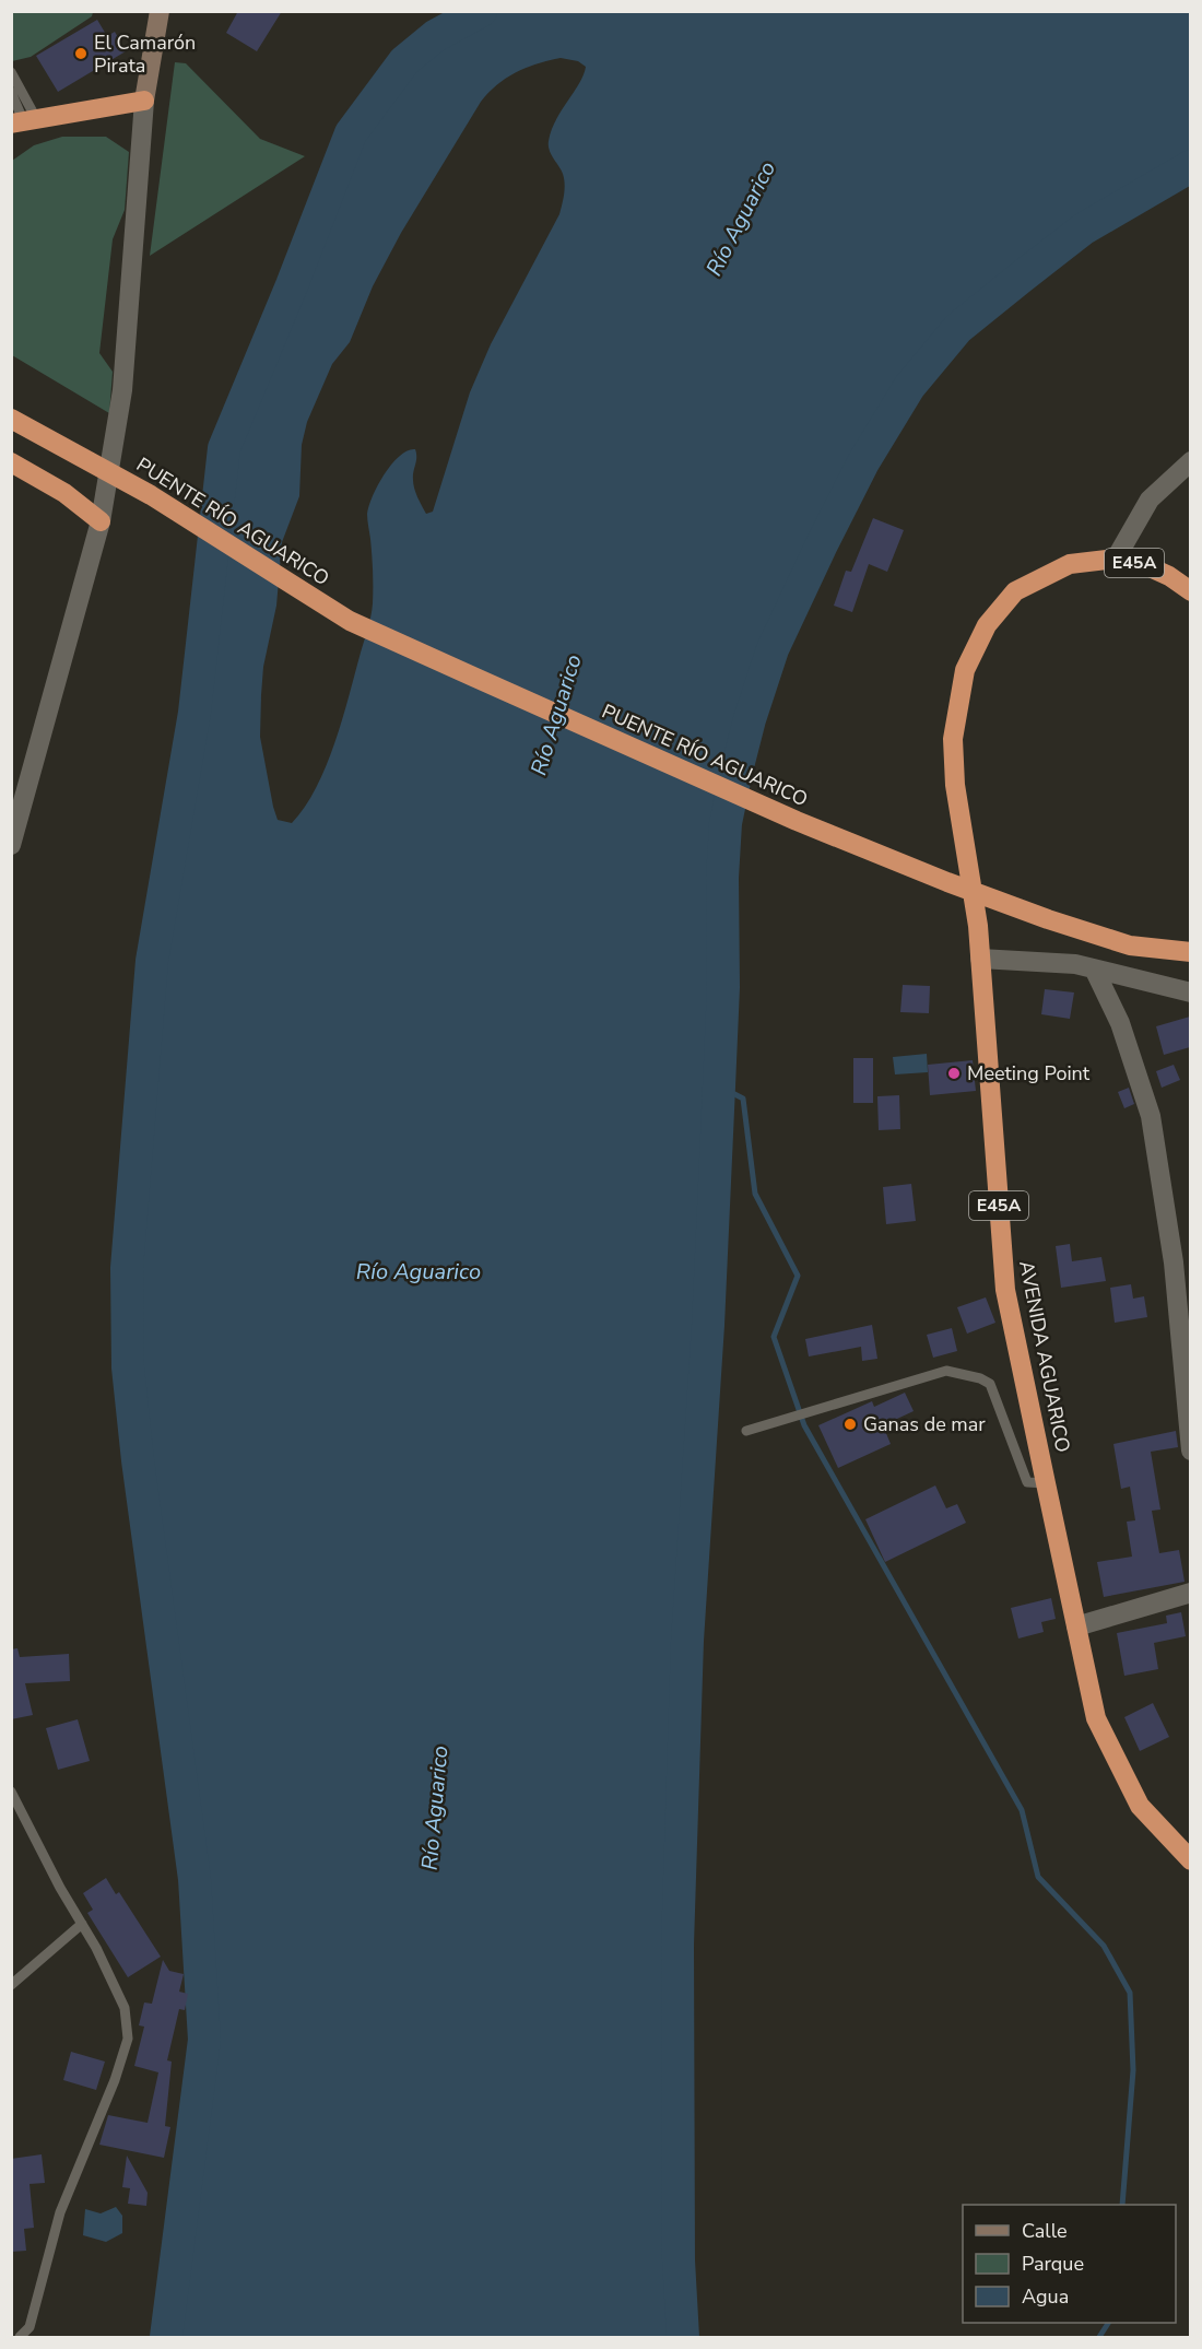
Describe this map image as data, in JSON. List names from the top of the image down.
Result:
{
  "streets": {
    "highway": ["PUENTE RÍO AGUARICO", "E45A", "AVENIDA AGUARICO"]
  },
  "crossings": [
    ["E45A", "AVENIDA AGUARICO"]
  ],
  "water": ["Río Aguarico"],
  "places": ["El Camarón Pirata", "Meeting Point", "Ganas de mar"],
  "legend": ["Calle", "Parque", "Agua"]
}
